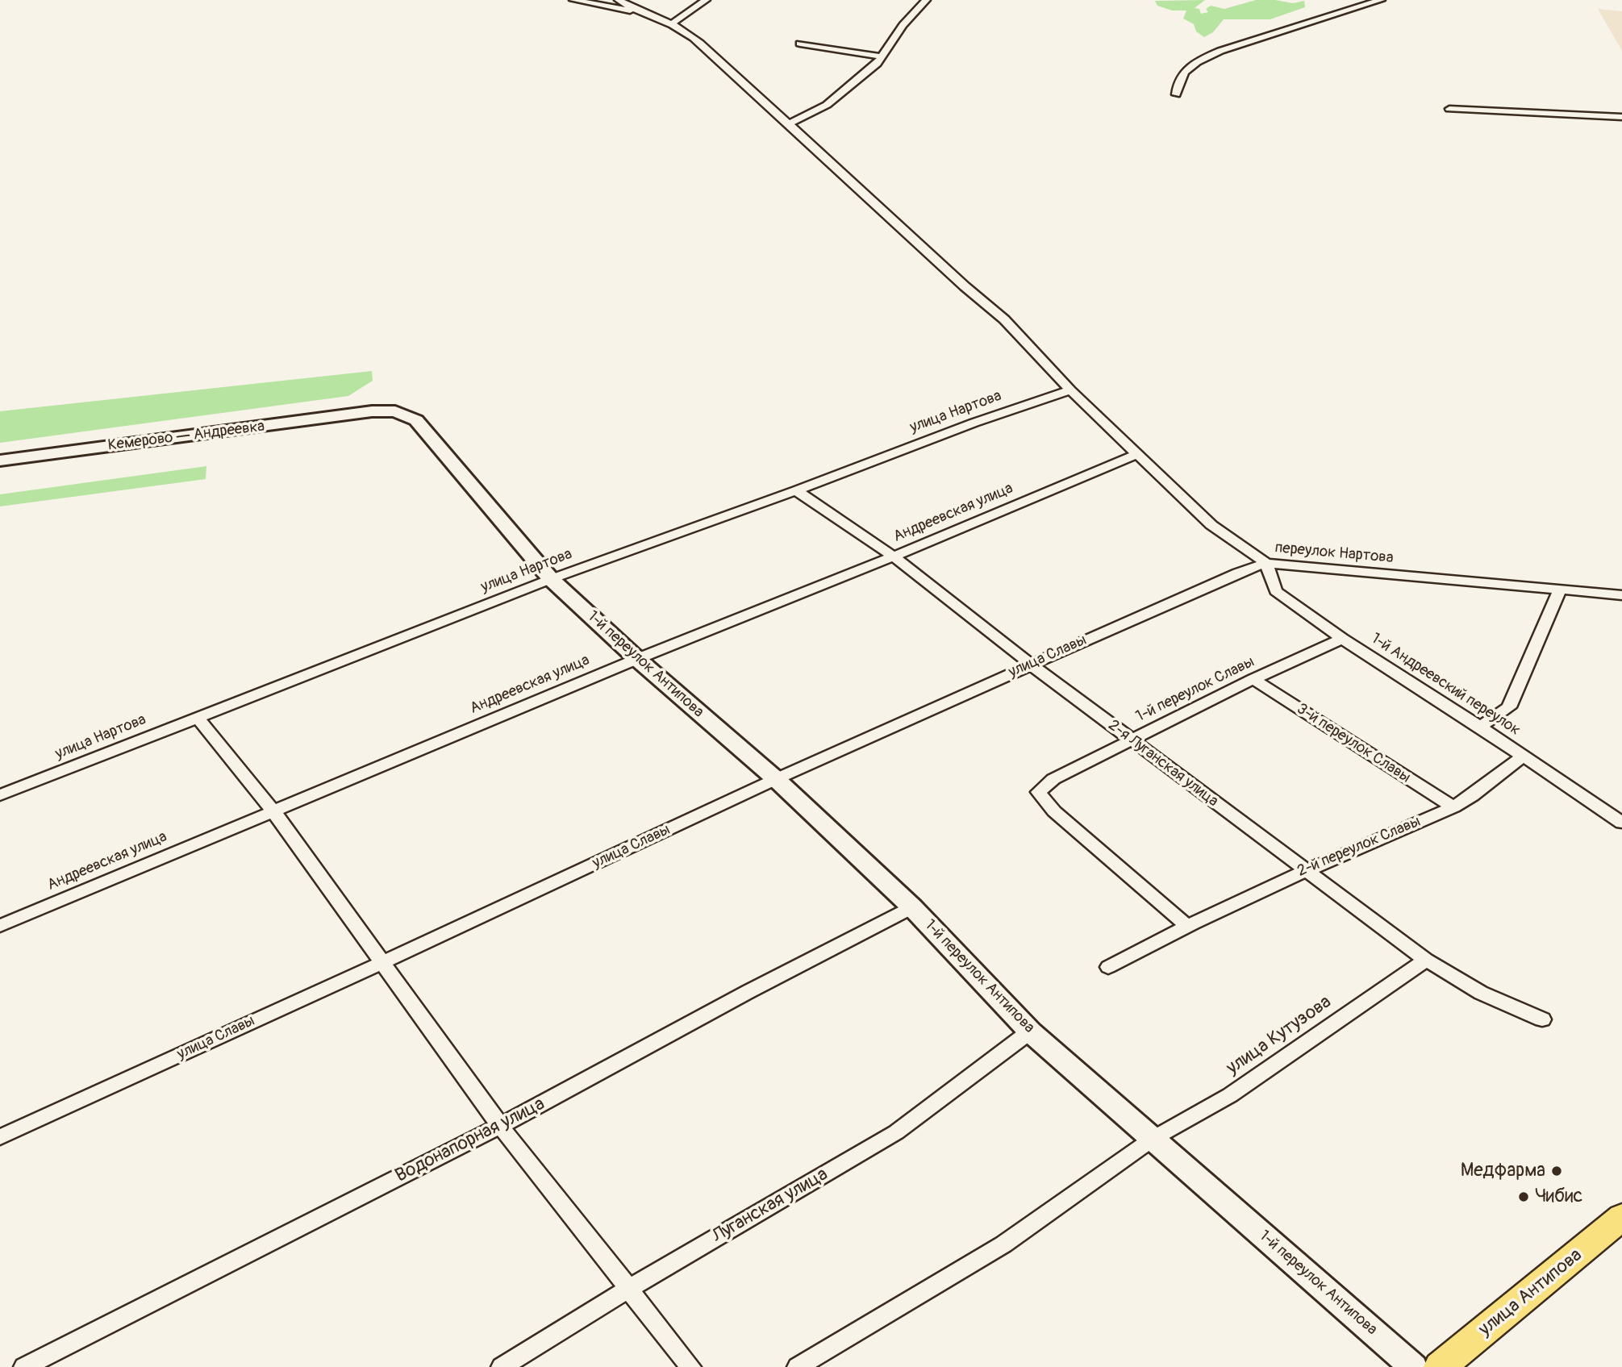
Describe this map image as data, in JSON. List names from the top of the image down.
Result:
{
  "streets": {
    "main road": ["Кемерово — Андреевка", "1-й переулок Антипова", "улица Антипова"],
    "street": [
      "улица Нартова",
      "Андреевская улица",
      "переулок Нартова",
      "улица Славы",
      "1-й Андреевский переулок",
      "1-й переулок Славы",
      "3-й переулок Славы",
      "2-я Луганская улица",
      "2-й переулок Славы",
      "улица Кутузова",
      "Водонапорная улица",
      "Луганская улица"
    ]
  },
  "crossings": [
    ["улица Нартова", "Кемерово — Андреевка"],
    ["улица Нартова", "переулок Нартова"],
    ["улица Нартова", "1-й переулок Антипова"],
    ["улица Нартова", "2-я Луганская улица"],
    ["Кемерово — Андреевка", "1-й переулок Антипова"],
    ["Андреевская улица", "переулок Нартова"],
    ["Андреевская улица", "1-й переулок Антипова"],
    ["Андреевская улица", "2-я Луганская улица"],
    ["переулок Нартова", "улица Славы"],
    ["переулок Нартова", "1-й Андреевский переулок"],
    ["улица Славы", "1-й переулок Антипова"],
    ["улица Славы", "1-й Андреевский переулок"],
    ["улица Славы", "2-я Луганская улица"],
    ["1-й переулок Антипова", "улица Кутузова"],
    ["1-й переулок Антипова", "Водонапорная улица"],
    ["1-й переулок Антипова", "Луганская улица"],
    ["1-й Андреевский переулок", "1-й переулок Славы"],
    ["1-й Андреевский переулок", "2-й переулок Славы"],
    ["1-й переулок Славы", "3-й переулок Славы"],
    ["1-й переулок Славы", "2-я Луганская улица"],
    ["1-й переулок Славы", "2-й переулок Славы"],
    ["3-й переулок Славы", "2-й переулок Славы"],
    ["2-я Луганская улица", "2-й переулок Славы"],
    ["2-я Луганская улица", "улица Кутузова"]
  ],
  "places": ["Медфарма", "Чибис"]
}
